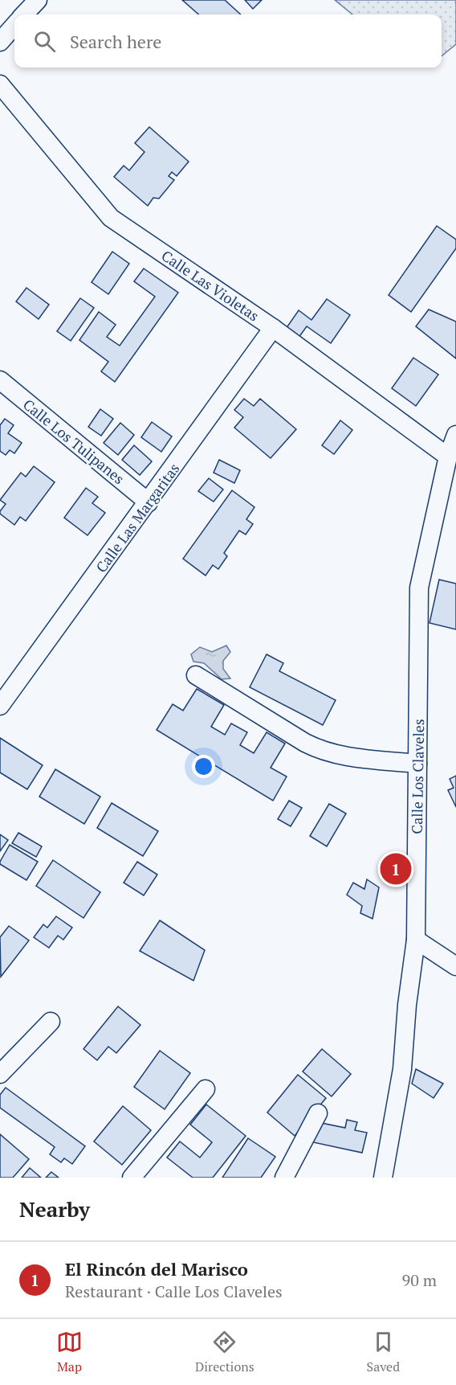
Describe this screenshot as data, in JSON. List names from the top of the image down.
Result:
{
  "streets": {
    "street": [
      "Calle Las Violetas",
      "Calle Los Tulipanes",
      "Calle Las Margaritas",
      "Calle Los Claveles"
    ]
  },
  "crossings": [
    ["Calle Las Violetas", "Calle Las Margaritas"],
    ["Calle Las Violetas", "Calle Los Claveles"],
    ["Calle Los Tulipanes", "Calle Las Margaritas"]
  ],
  "page": {
    "search": "Search here",
    "pins": "1",
    "heading": "Nearby",
    "list": [
      {
        "mark": "1",
        "name": "El Rincón del Marisco",
        "note": "Restaurant · Calle Los Claveles",
        "value": "90 m"
      }
    ],
    "nav": ["Map", "Directions", "Saved"]
  }
}
